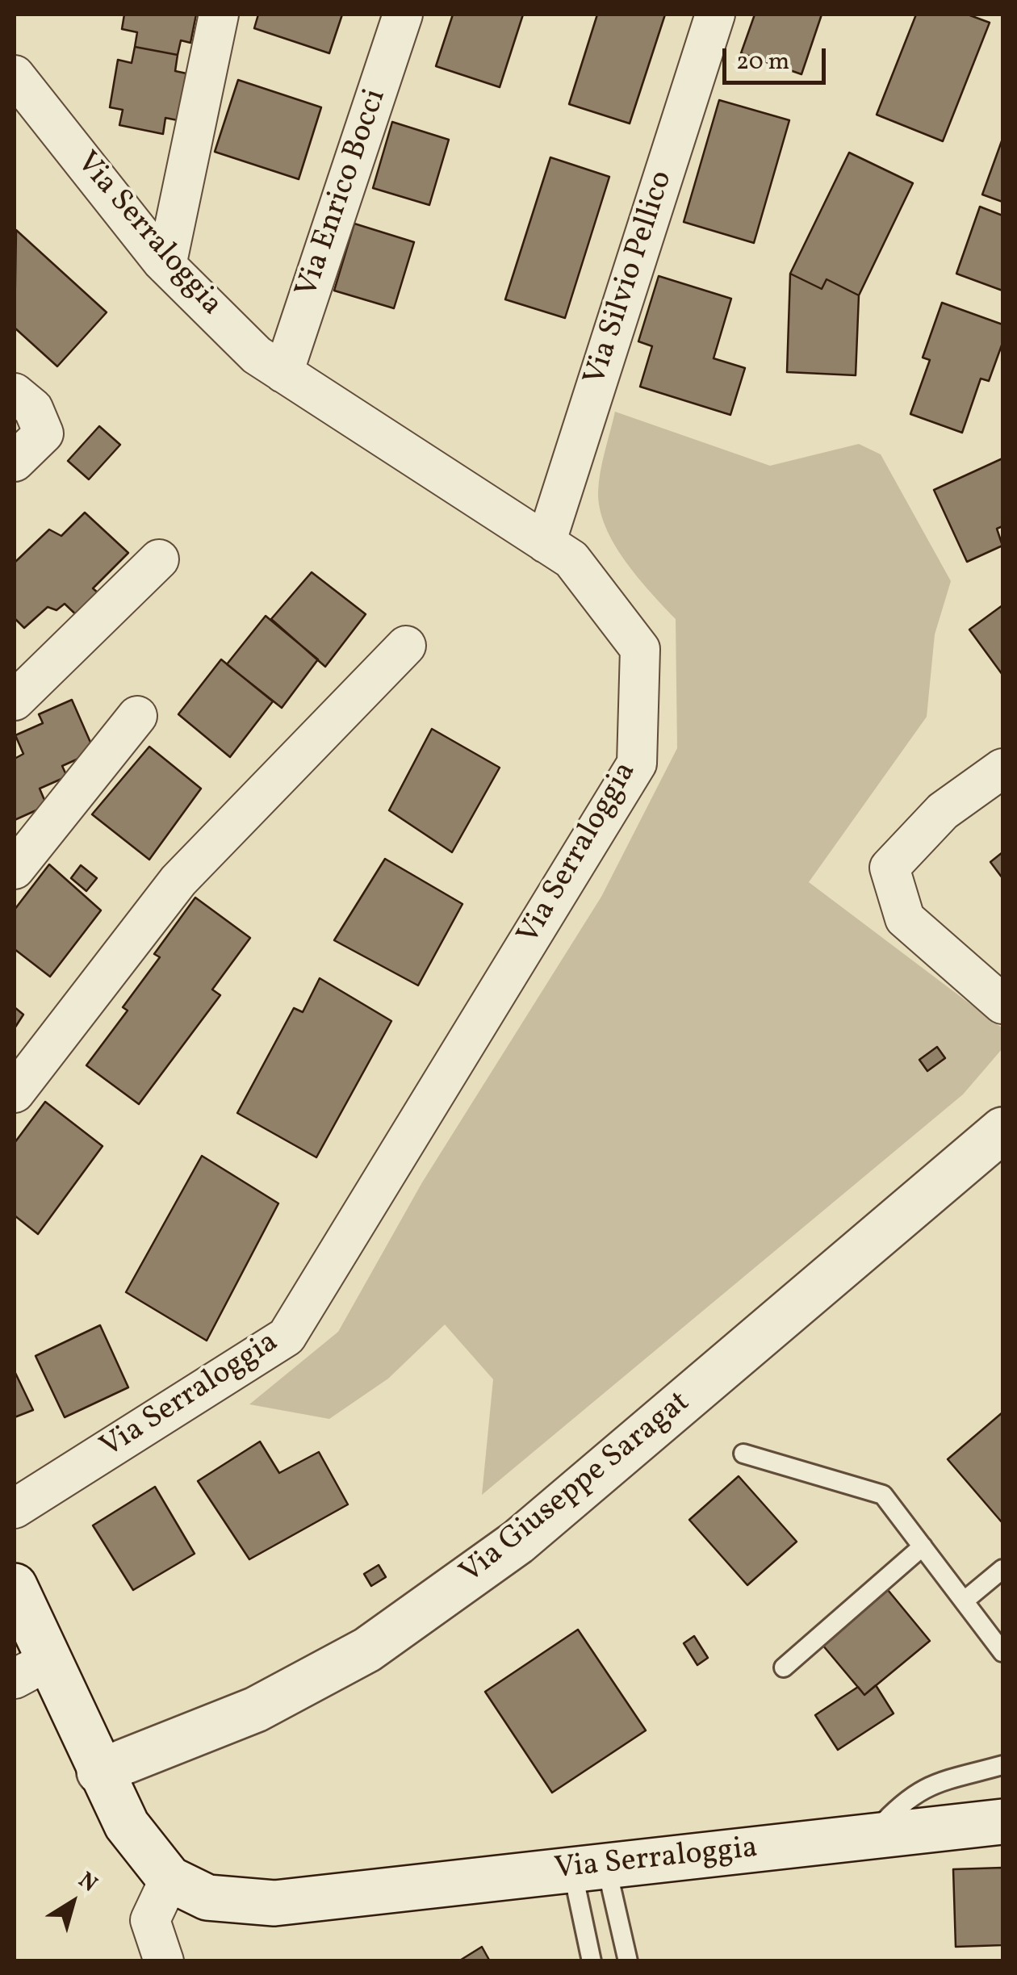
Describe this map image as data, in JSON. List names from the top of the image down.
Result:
{
  "streets": {
    "main road": ["Via Serraloggia", "Via Giuseppe Saragat"],
    "street": ["Via Enrico Bocci", "Via Silvio Pellico"]
  },
  "crossings": [
    ["Via Enrico Bocci", "Via Serraloggia"],
    ["Via Serraloggia", "Via Silvio Pellico"],
    ["Via Serraloggia", "Via Giuseppe Saragat"]
  ],
  "scale_bar": "20 m",
  "north": "top right"
}
